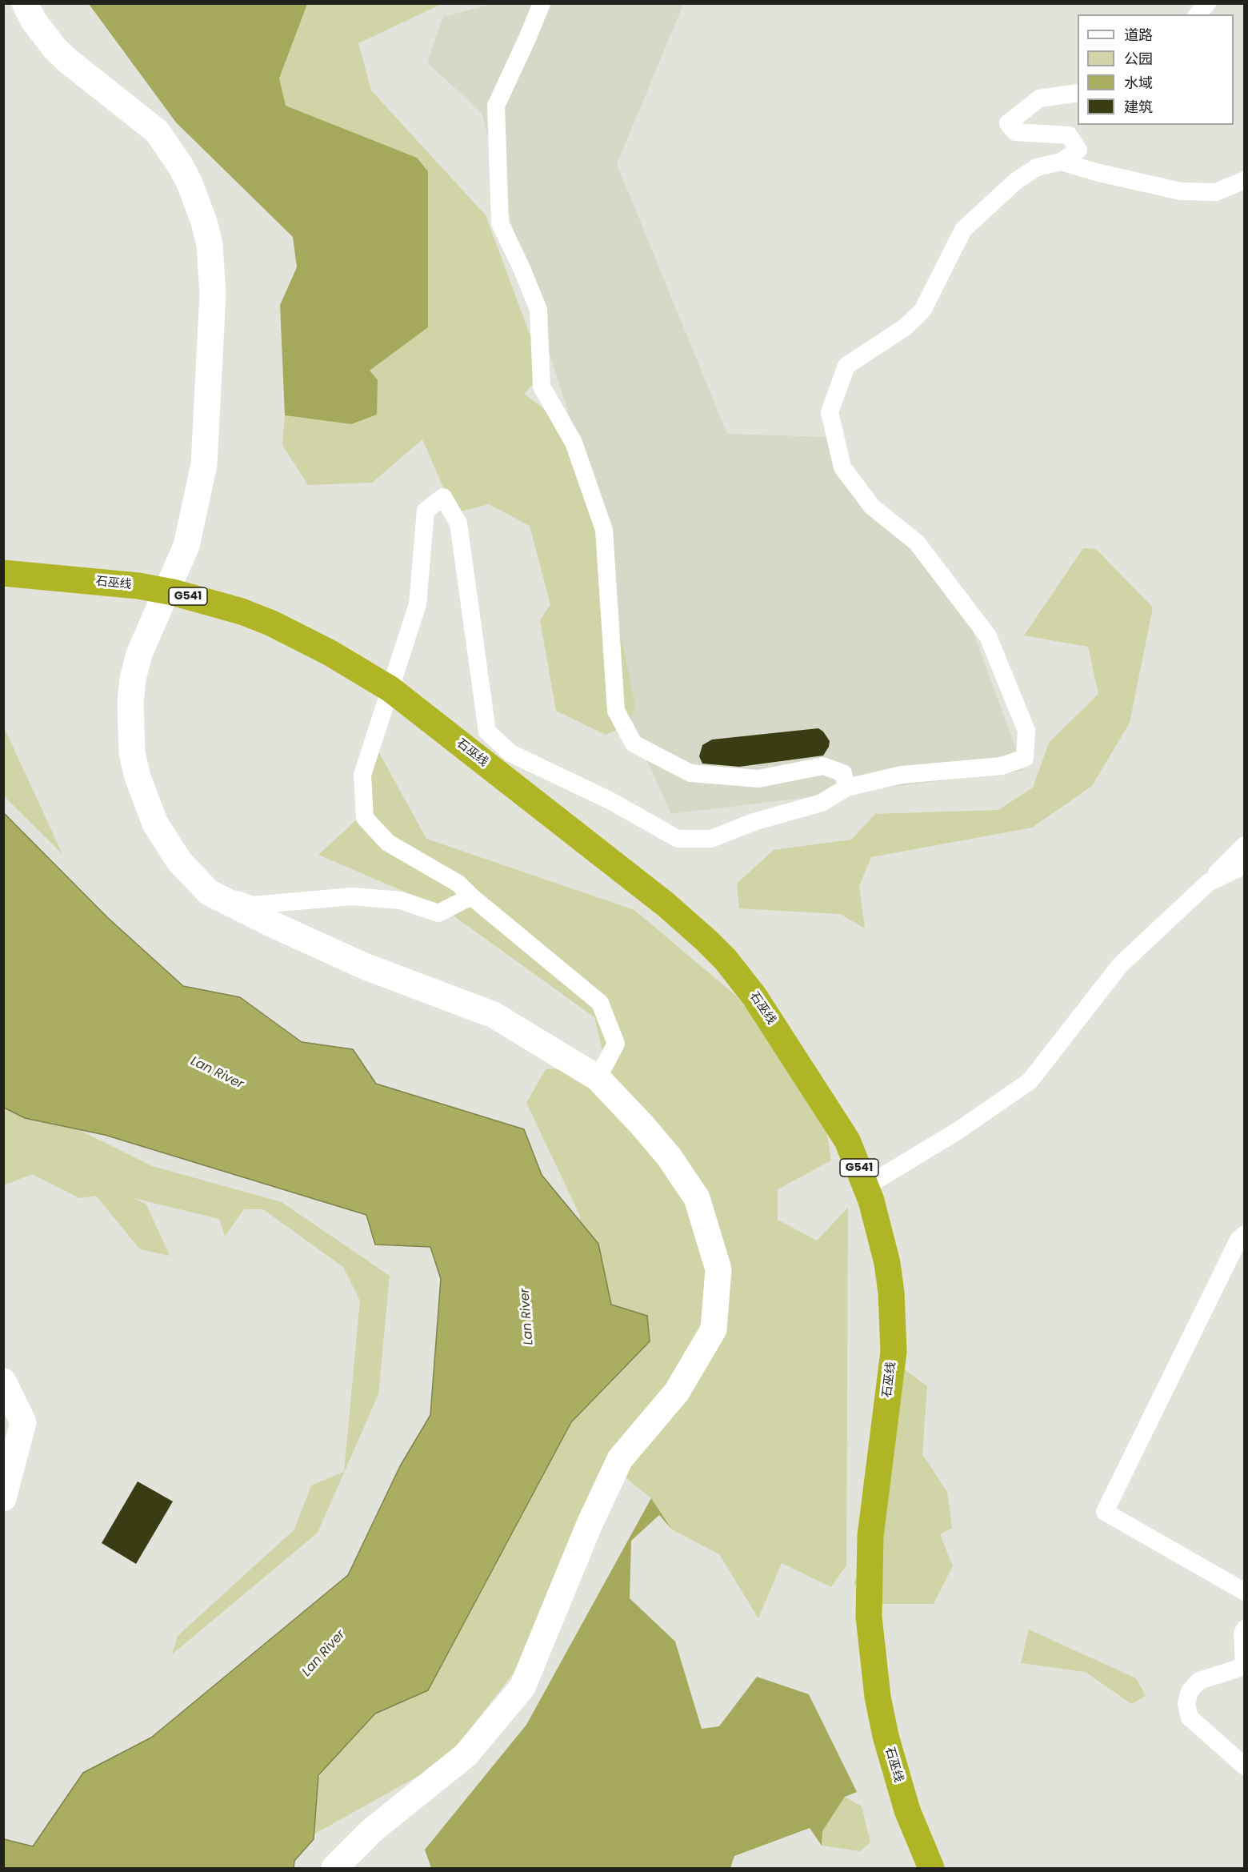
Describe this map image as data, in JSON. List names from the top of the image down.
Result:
{
  "streets": {
    "highway": ["石巫线", "G541"]
  },
  "water": ["Lan River"],
  "legend": [
    "道路",
    "公园",
    "水域",
    "建筑"
  ]
}
